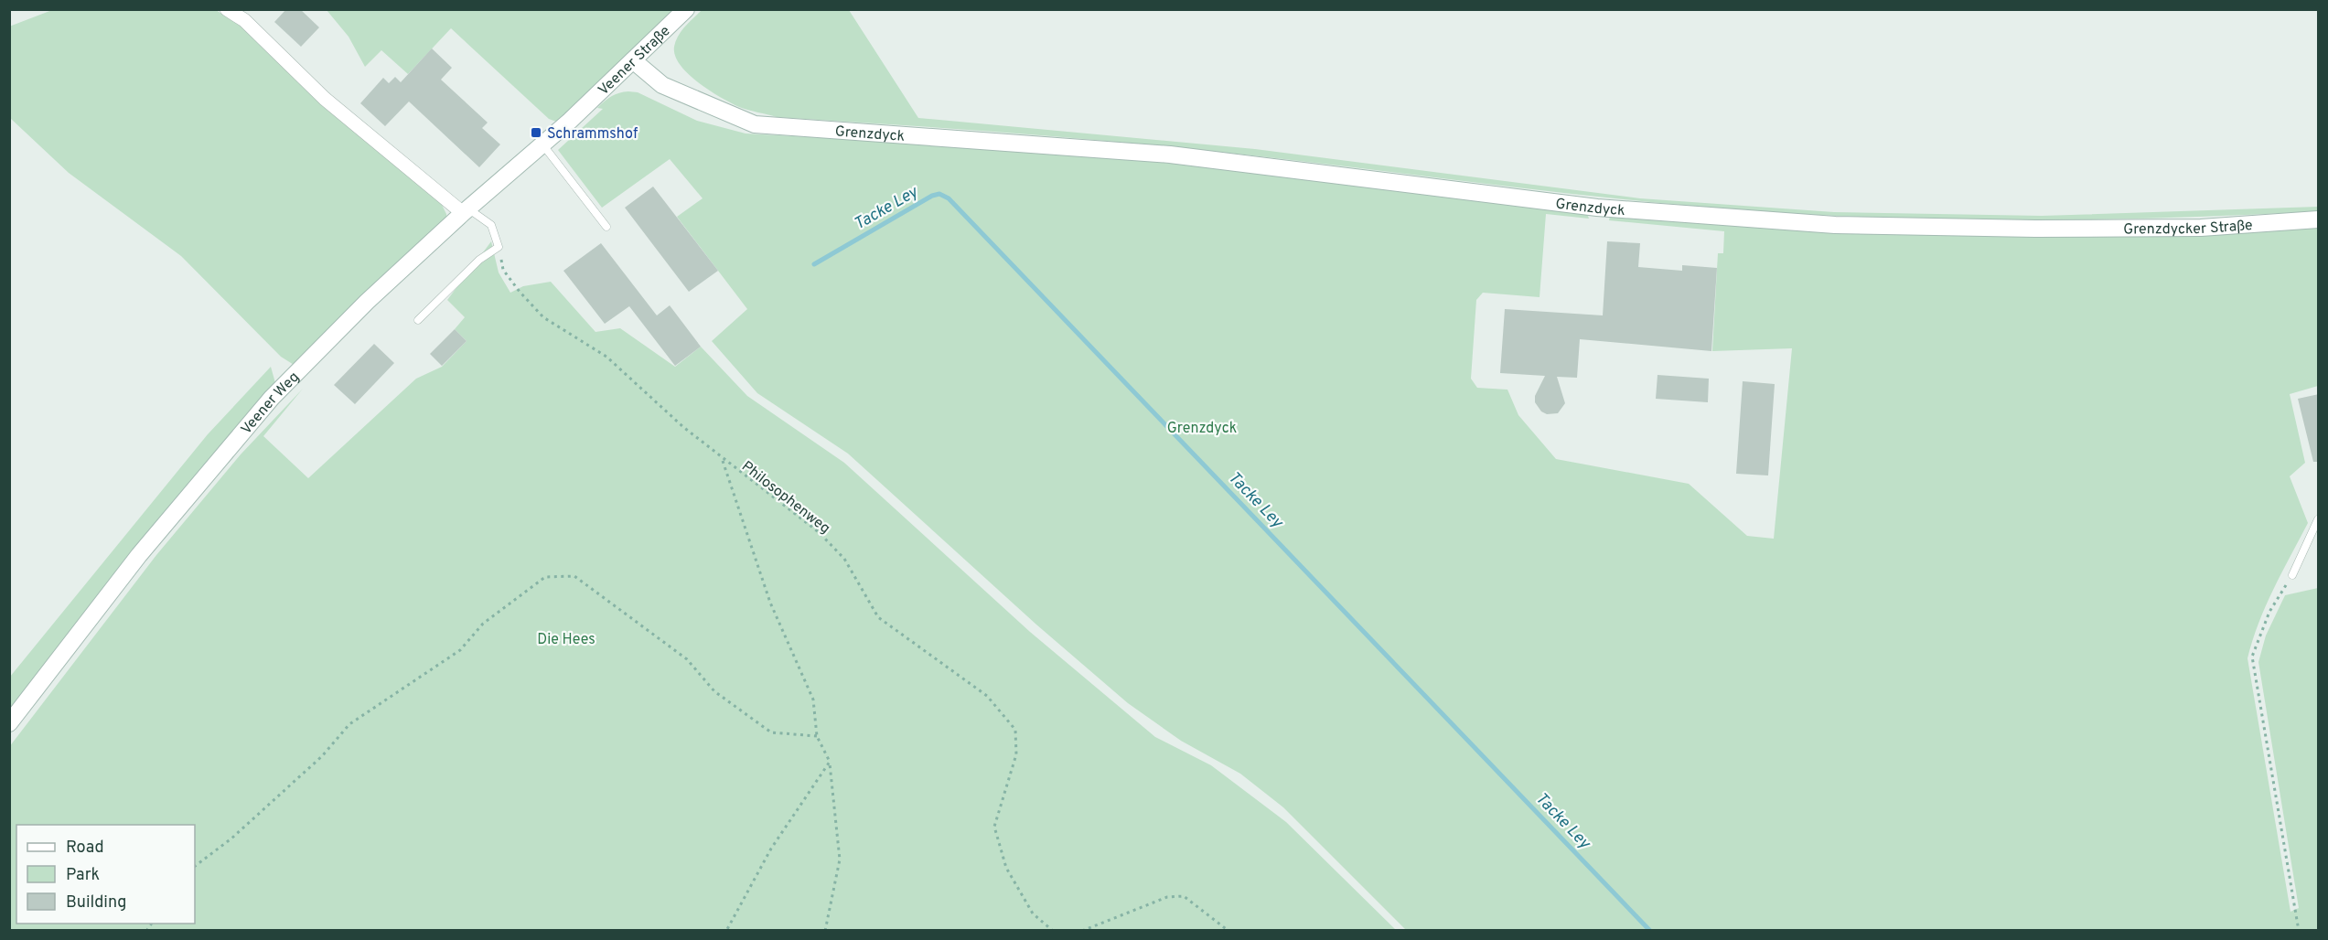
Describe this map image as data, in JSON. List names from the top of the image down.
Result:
{
  "streets": {
    "street": [
      "Veener Straße",
      "Grenzdyck",
      "Grenzdycker Straße",
      "Veener Weg"
    ],
    "path": ["Philosophenweg"]
  },
  "crossings": [
    ["Veener Straße", "Grenzdyck"],
    ["Veener Straße", "Veener Weg"],
    ["Grenzdyck", "Grenzdycker Straße"]
  ],
  "water": ["Tacke Ley"],
  "parks": ["Grenzdyck", "Die Hees"],
  "places": {
    "transit": ["Schrammshof"]
  },
  "legend": ["Road", "Park", "Building"]
}
